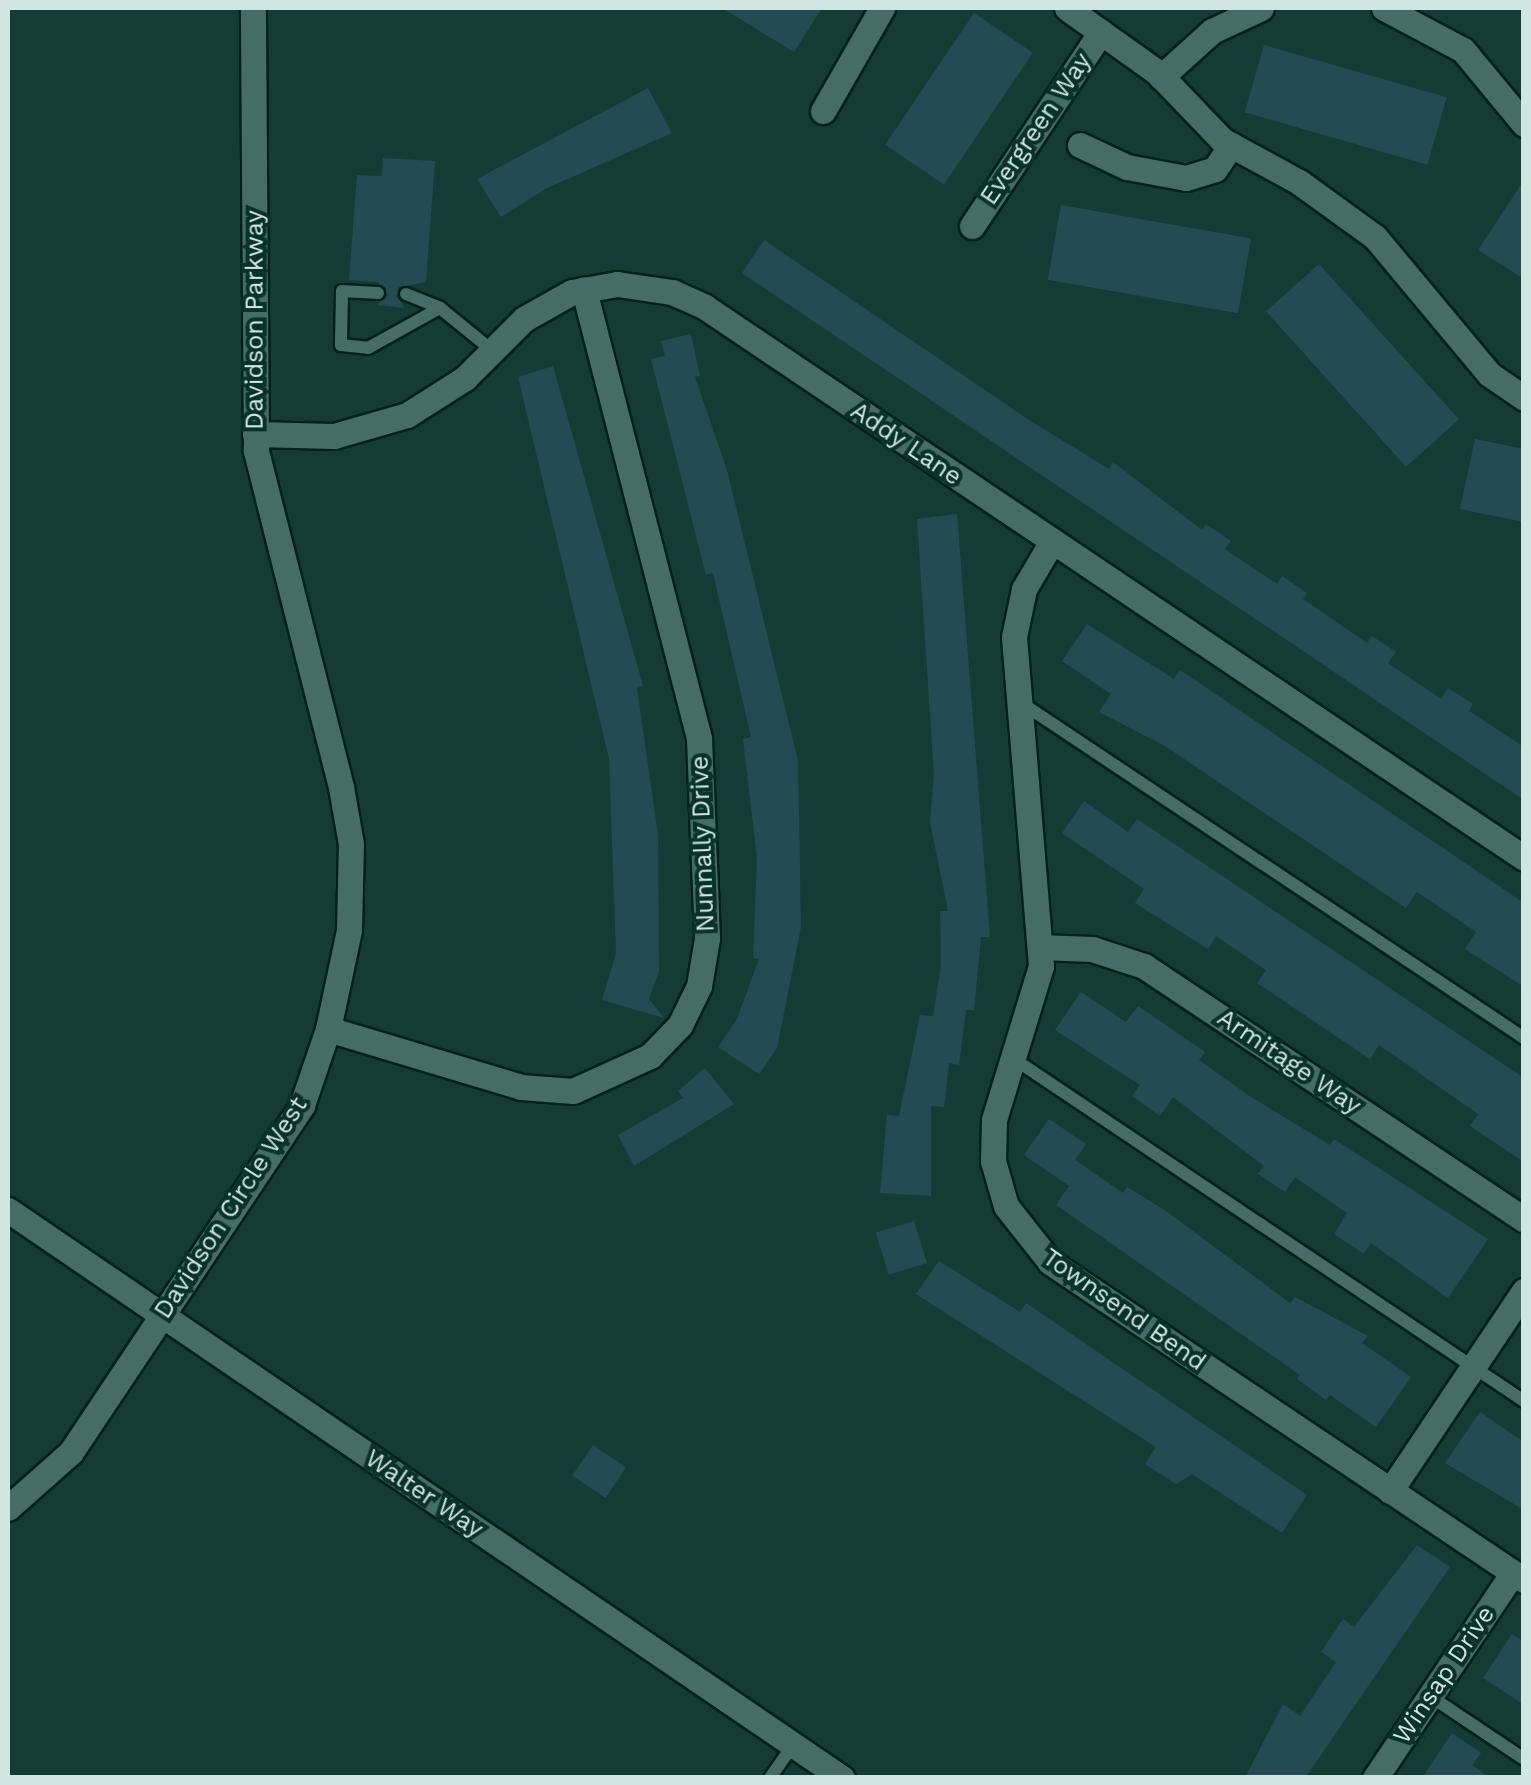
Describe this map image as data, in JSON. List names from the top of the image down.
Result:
{
  "streets": {
    "street": [
      "Evergreen Way",
      "Davidson Parkway",
      "Addy Lane",
      "Nunnally Drive",
      "Armitage Way",
      "Davidson Circle West",
      "Townsend Bend",
      "Walter Way",
      "Winsap Drive"
    ]
  },
  "crossings": [
    ["Davidson Parkway", "Addy Lane"],
    ["Davidson Parkway", "Davidson Circle West"],
    ["Addy Lane", "Nunnally Drive"],
    ["Addy Lane", "Townsend Bend"],
    ["Nunnally Drive", "Davidson Circle West"],
    ["Armitage Way", "Townsend Bend"],
    ["Davidson Circle West", "Walter Way"],
    ["Townsend Bend", "Winsap Drive"]
  ]
}
